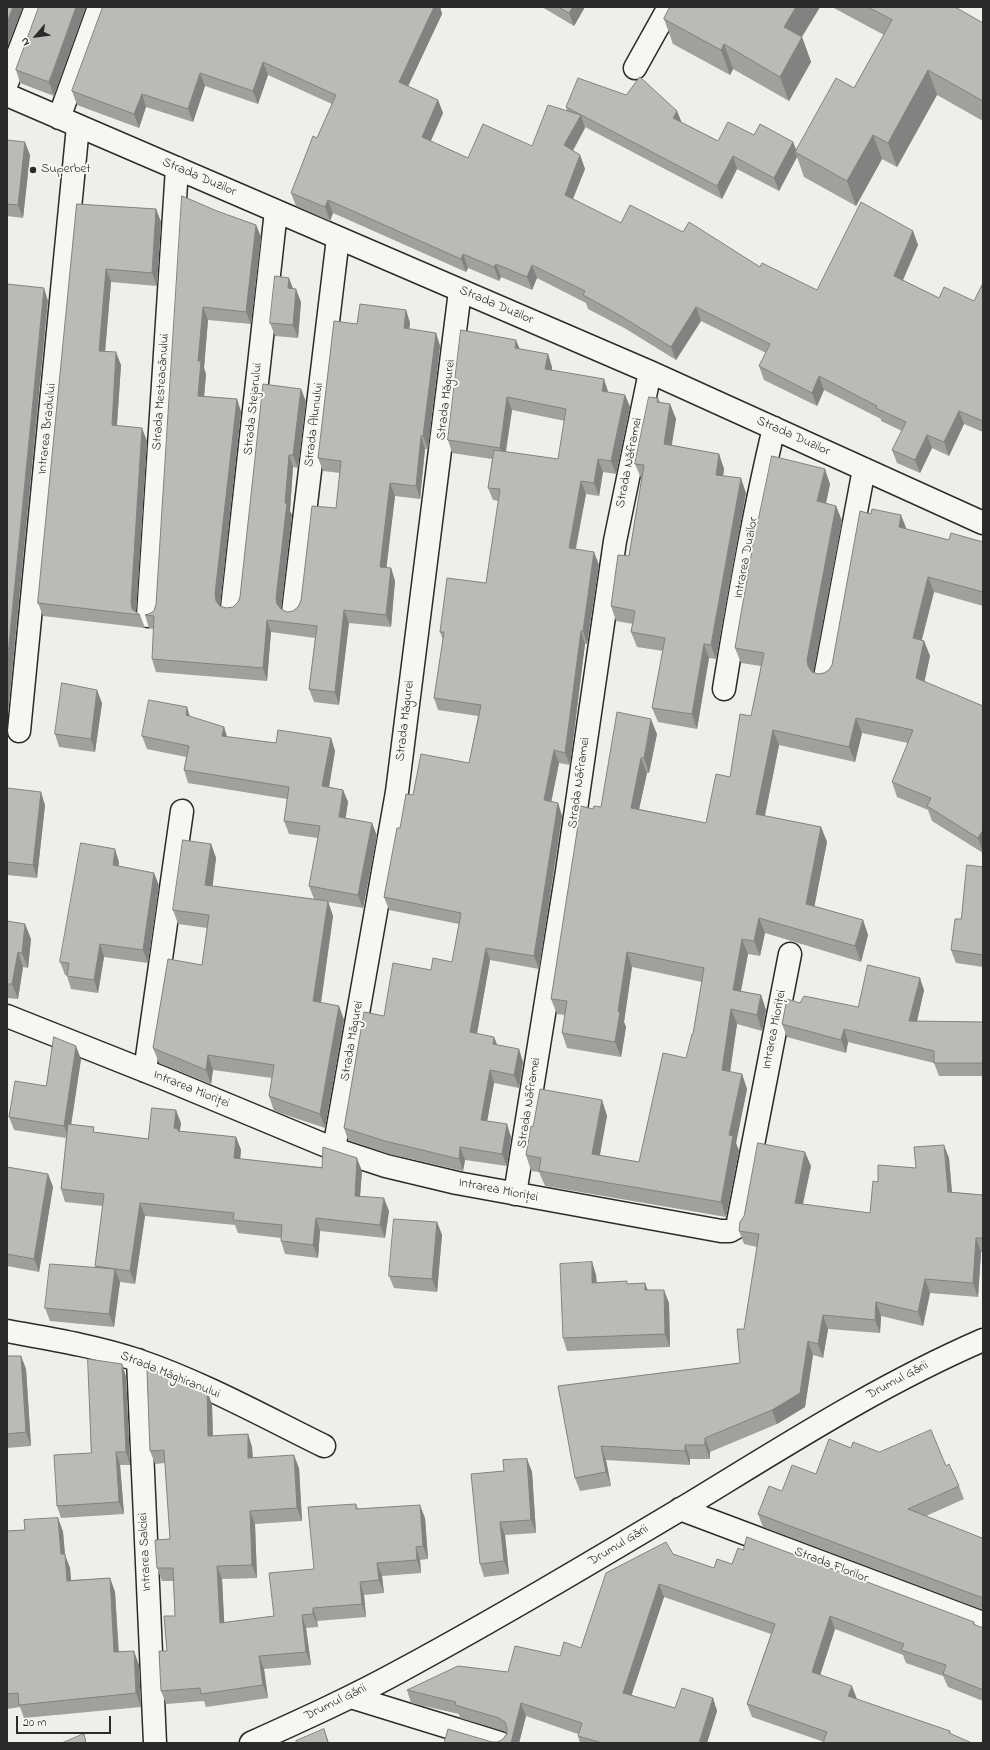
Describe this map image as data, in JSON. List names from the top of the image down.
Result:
{
  "streets": {
    "street": [
      "Strada Duzilor",
      "Strada Mesteacănului",
      "Strada Măgurei",
      "Strada Stejarului",
      "Strada Alunului",
      "Intrarea Bradului",
      "Strada Năframei",
      "Intrarea Duzilor",
      "Intrarea Mioriței",
      "Strada Măghiranului",
      "Drumul Gării",
      "Intrarea Salciei",
      "Strada Florilor"
    ]
  },
  "crossings": [
    ["Strada Duzilor", "Strada Mesteacănului"],
    ["Strada Duzilor", "Strada Măgurei"],
    ["Strada Duzilor", "Strada Stejarului"],
    ["Strada Duzilor", "Strada Alunului"],
    ["Strada Duzilor", "Intrarea Bradului"],
    ["Strada Duzilor", "Strada Năframei"],
    ["Strada Duzilor", "Intrarea Duzilor"],
    ["Strada Măgurei", "Intrarea Mioriței"],
    ["Strada Năframei", "Intrarea Mioriței"],
    ["Strada Măghiranului", "Intrarea Salciei"],
    ["Drumul Gării", "Strada Florilor"]
  ],
  "places": ["Superbet"],
  "scale_bar": "20 m",
  "north": "bottom left"
}
